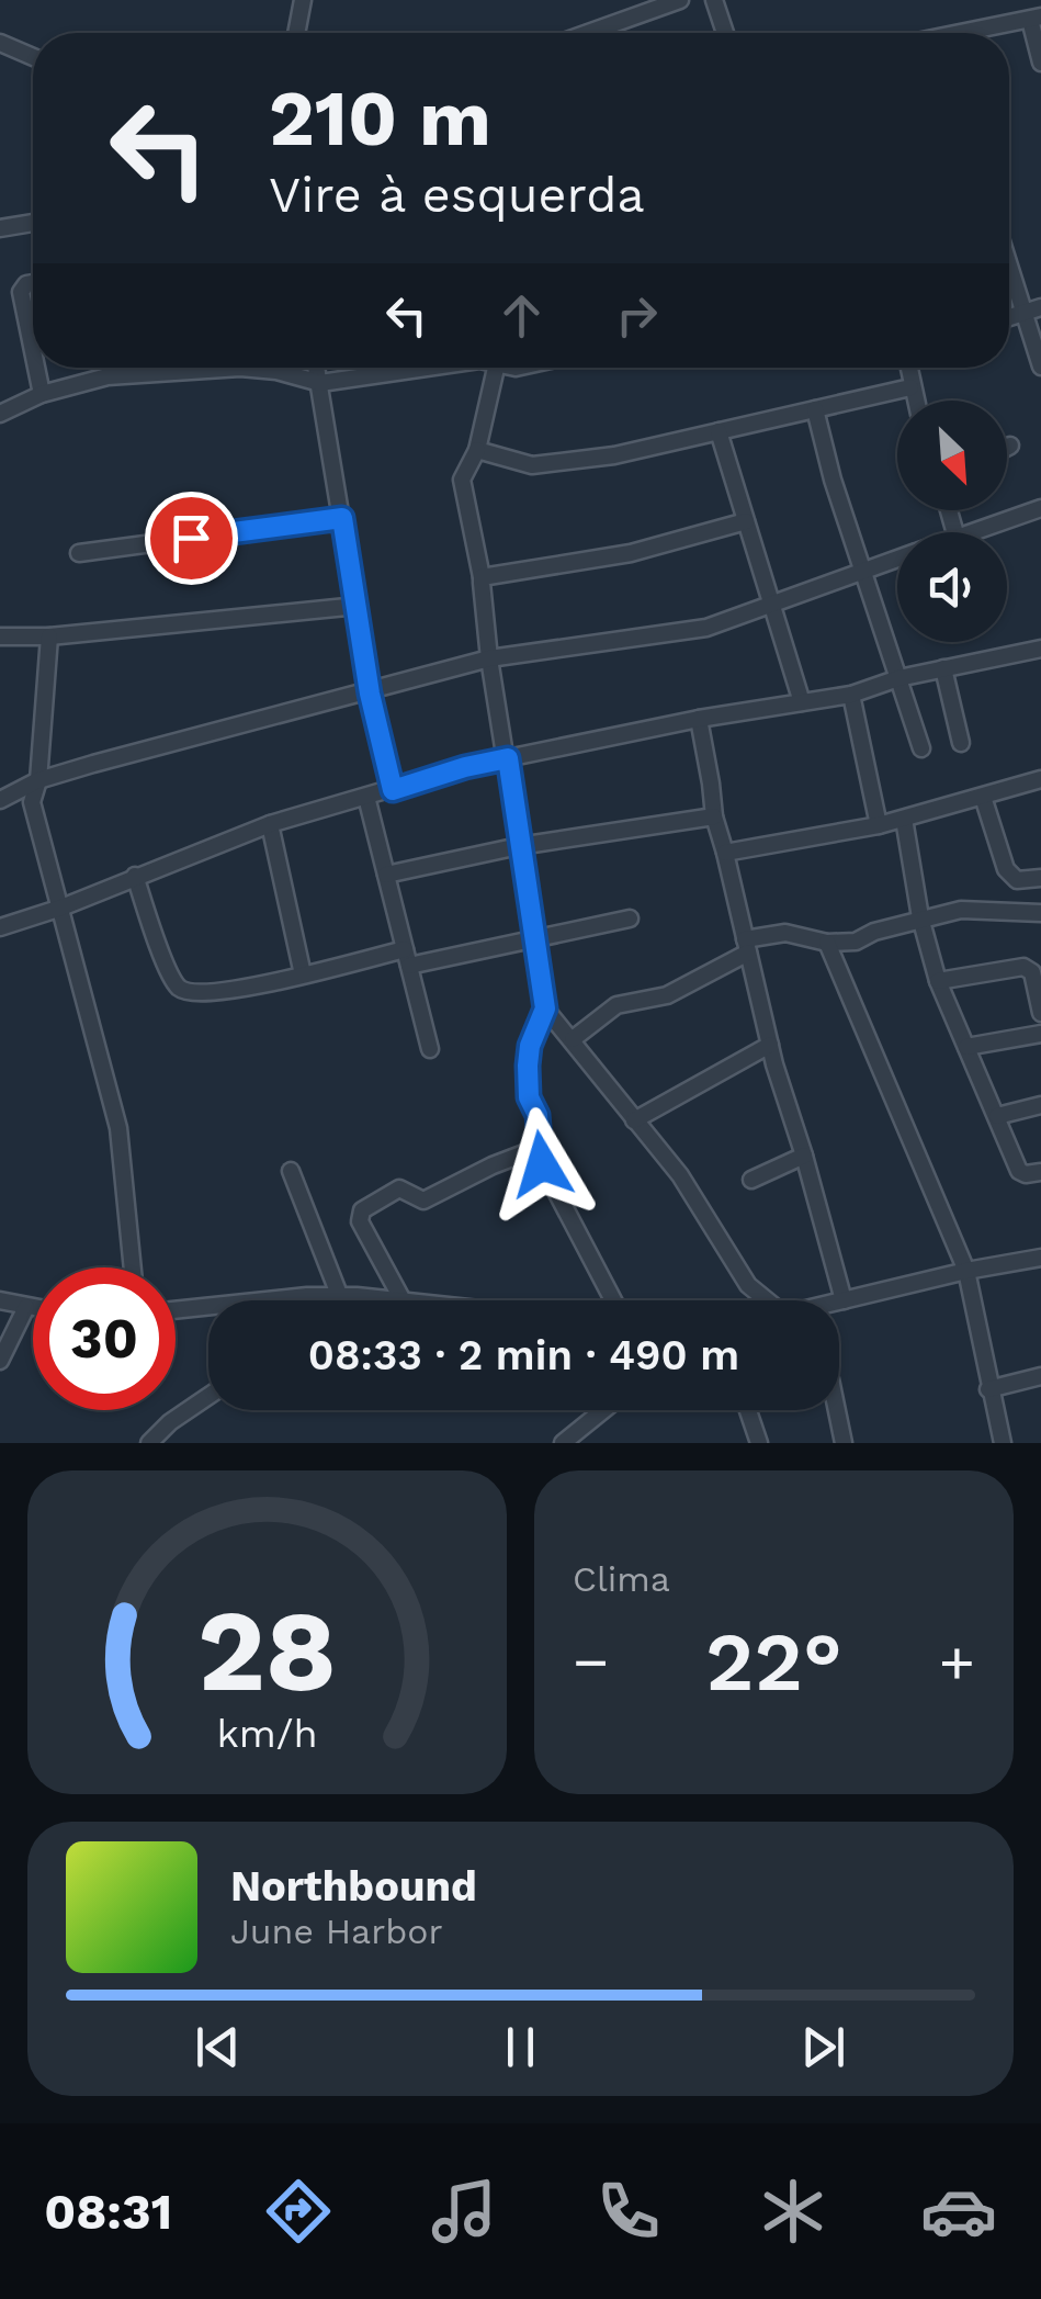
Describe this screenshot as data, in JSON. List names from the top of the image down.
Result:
{
  "north": "bottom right",
  "page": {
    "turn": ["210 m", "Vire à esquerda"],
    "limit": "30",
    "trip": "08:33 · 2 min · 490 m",
    "tile": "Clima",
    "heat": ["−", "22°", "+"],
    "song": ["Northbound", "June Harbor"],
    "tabs": "08:31",
    "gauge": ["28", "km/h"]
  }
}
